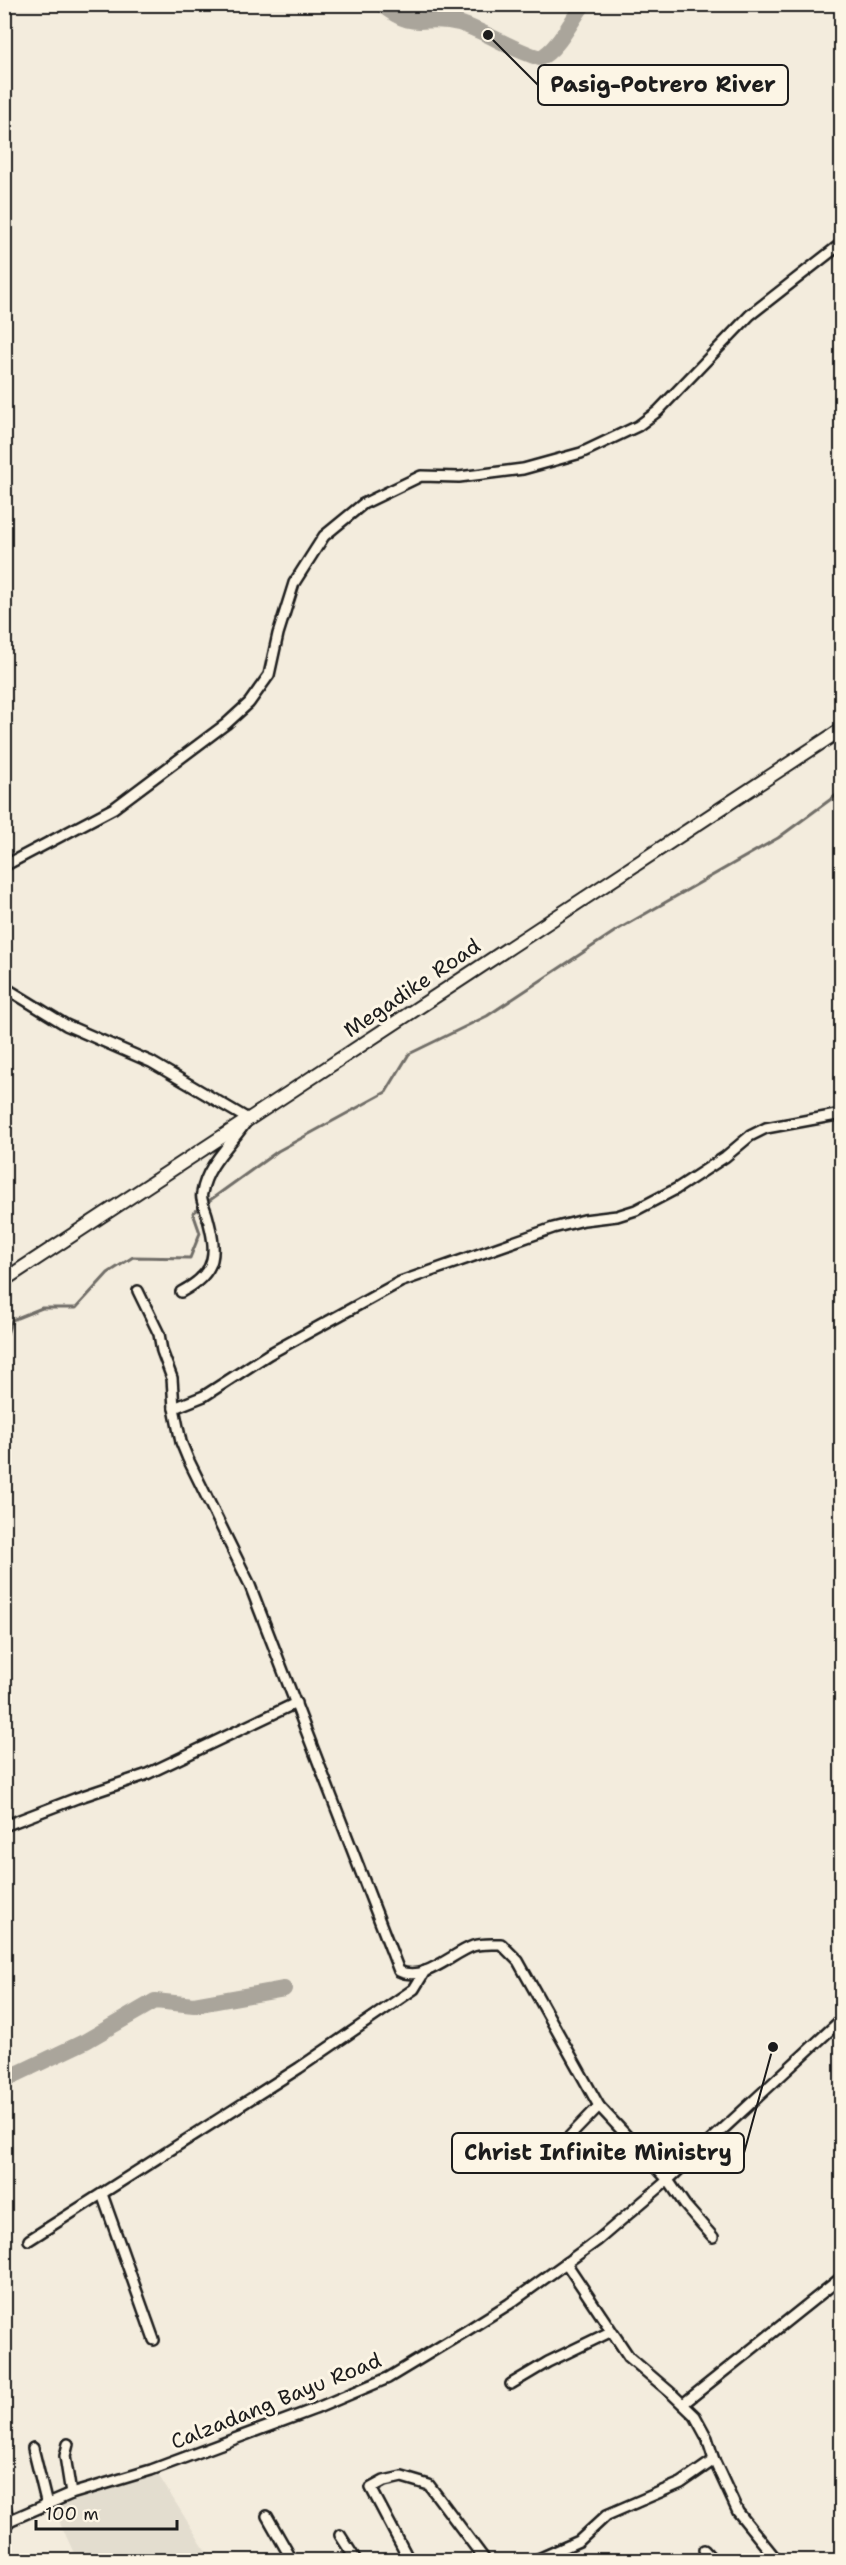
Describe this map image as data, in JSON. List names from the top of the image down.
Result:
{
  "streets": {
    "main road": ["Megadike Road"],
    "street": ["Calzadang Bayu Road"]
  },
  "places": ["Pasig-Potrero River", "Christ Infinite Ministry"],
  "scale_bar": "100 m"
}
